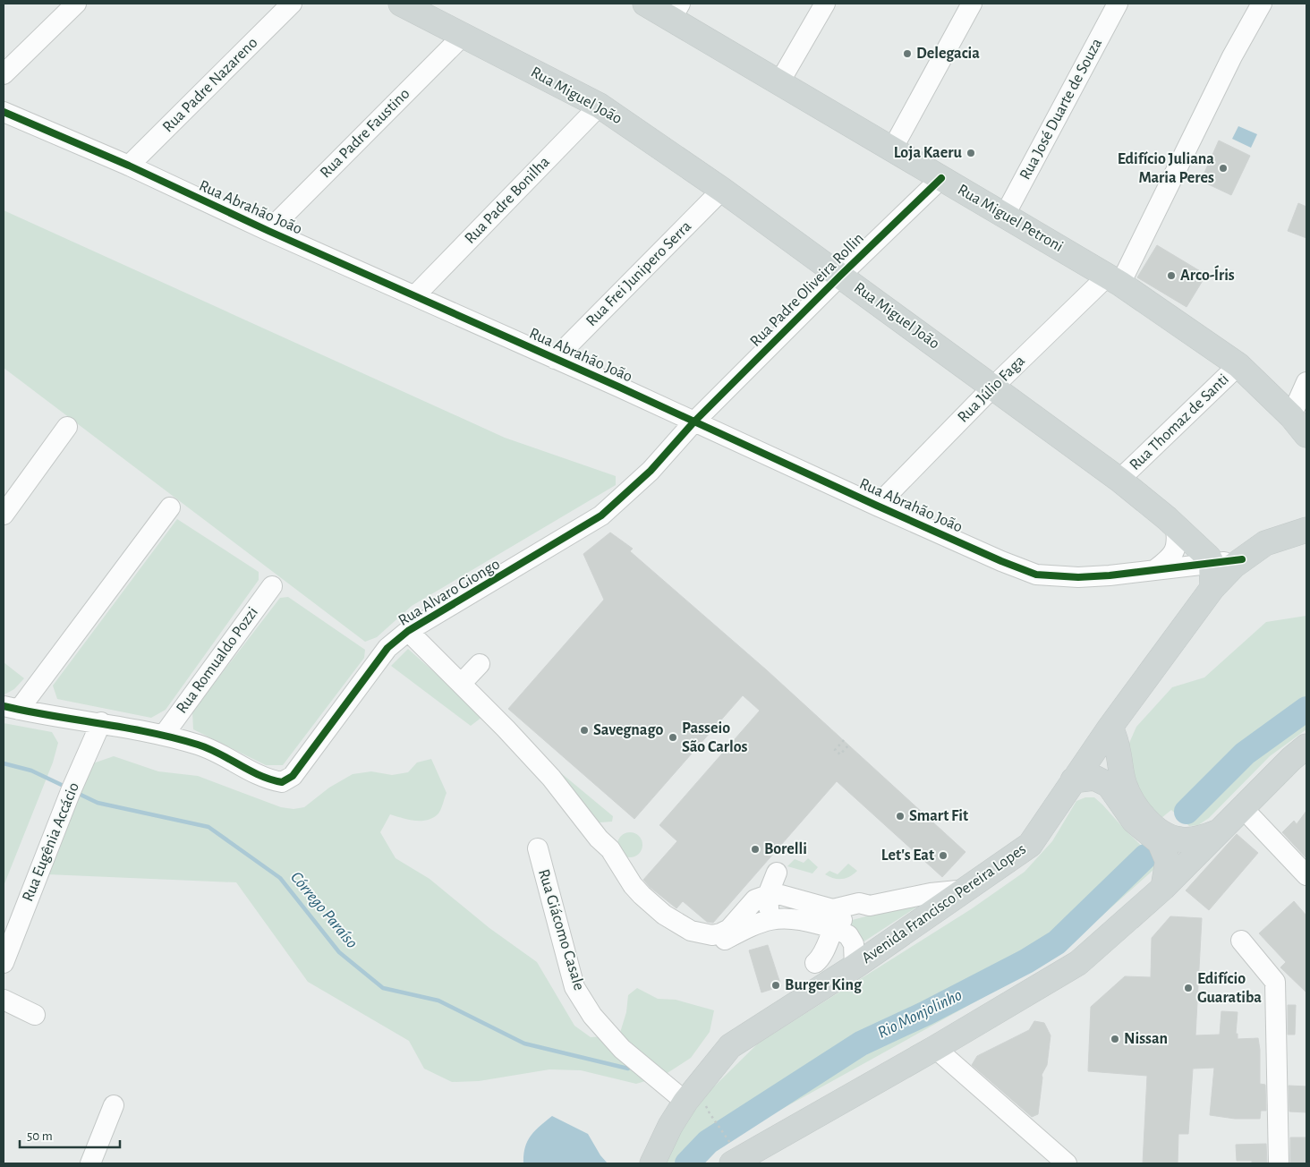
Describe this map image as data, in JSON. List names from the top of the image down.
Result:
{
  "streets": {
    "main road": ["Rua Miguel João", "Rua Miguel Petroni", "Avenida Francisco Pereira Lopes"],
    "street": [
      "Rua Padre Nazareno",
      "Rua José Duarte de Souza",
      "Rua Padre Faustino",
      "Rua Padre Bonilha",
      "Rua Abrahão João",
      "Rua Frei Junipero Serra",
      "Rua Padre Oliveira Rollin",
      "Rua Júlio Faga",
      "Rua Thomaz de Santi",
      "Rua Alvaro Giongo",
      "Rua Romualdo Pozzi",
      "Rua Eugênia Accácio",
      "Rua Giácomo Casale"
    ]
  },
  "crossings": [
    ["Rua Padre Nazareno", "Rua Abrahão João"],
    ["Rua Miguel João", "Rua Padre Faustino"],
    ["Rua Miguel João", "Rua Padre Bonilha"],
    ["Rua Miguel João", "Rua Abrahão João"],
    ["Rua Miguel João", "Rua Frei Junipero Serra"],
    ["Rua Miguel João", "Rua Padre Oliveira Rollin"],
    ["Rua Miguel João", "Rua Júlio Faga"],
    ["Rua Miguel João", "Rua Thomaz de Santi"],
    ["Rua José Duarte de Souza", "Rua Miguel Petroni"],
    ["Rua Padre Faustino", "Rua Abrahão João"],
    ["Rua Padre Bonilha", "Rua Abrahão João"],
    ["Rua Abrahão João", "Rua Frei Junipero Serra"],
    ["Rua Abrahão João", "Rua Padre Oliveira Rollin"],
    ["Rua Abrahão João", "Rua Júlio Faga"],
    ["Rua Abrahão João", "Rua Alvaro Giongo"],
    ["Rua Abrahão João", "Avenida Francisco Pereira Lopes"],
    ["Rua Miguel Petroni", "Rua Padre Oliveira Rollin"],
    ["Rua Miguel Petroni", "Rua Júlio Faga"],
    ["Rua Miguel Petroni", "Rua Thomaz de Santi"],
    ["Rua Padre Oliveira Rollin", "Rua Alvaro Giongo"],
    ["Rua Alvaro Giongo", "Rua Romualdo Pozzi"],
    ["Avenida Francisco Pereira Lopes", "Rua Giácomo Casale"]
  ],
  "water": ["Córrego Paraíso", "Rio Monjolinho"],
  "places": [
    "Delegacia",
    "Loja Kaeru",
    "Edifício Juliana Maria Peres",
    "Arco-Íris",
    "Savegnago",
    "Passeio São Carlos",
    "Smart Fit",
    "Borelli",
    "Let's Eat",
    "Burger King",
    "Edifício Guaratiba",
    "Nissan"
  ],
  "scale_bar": "50 m"
}
